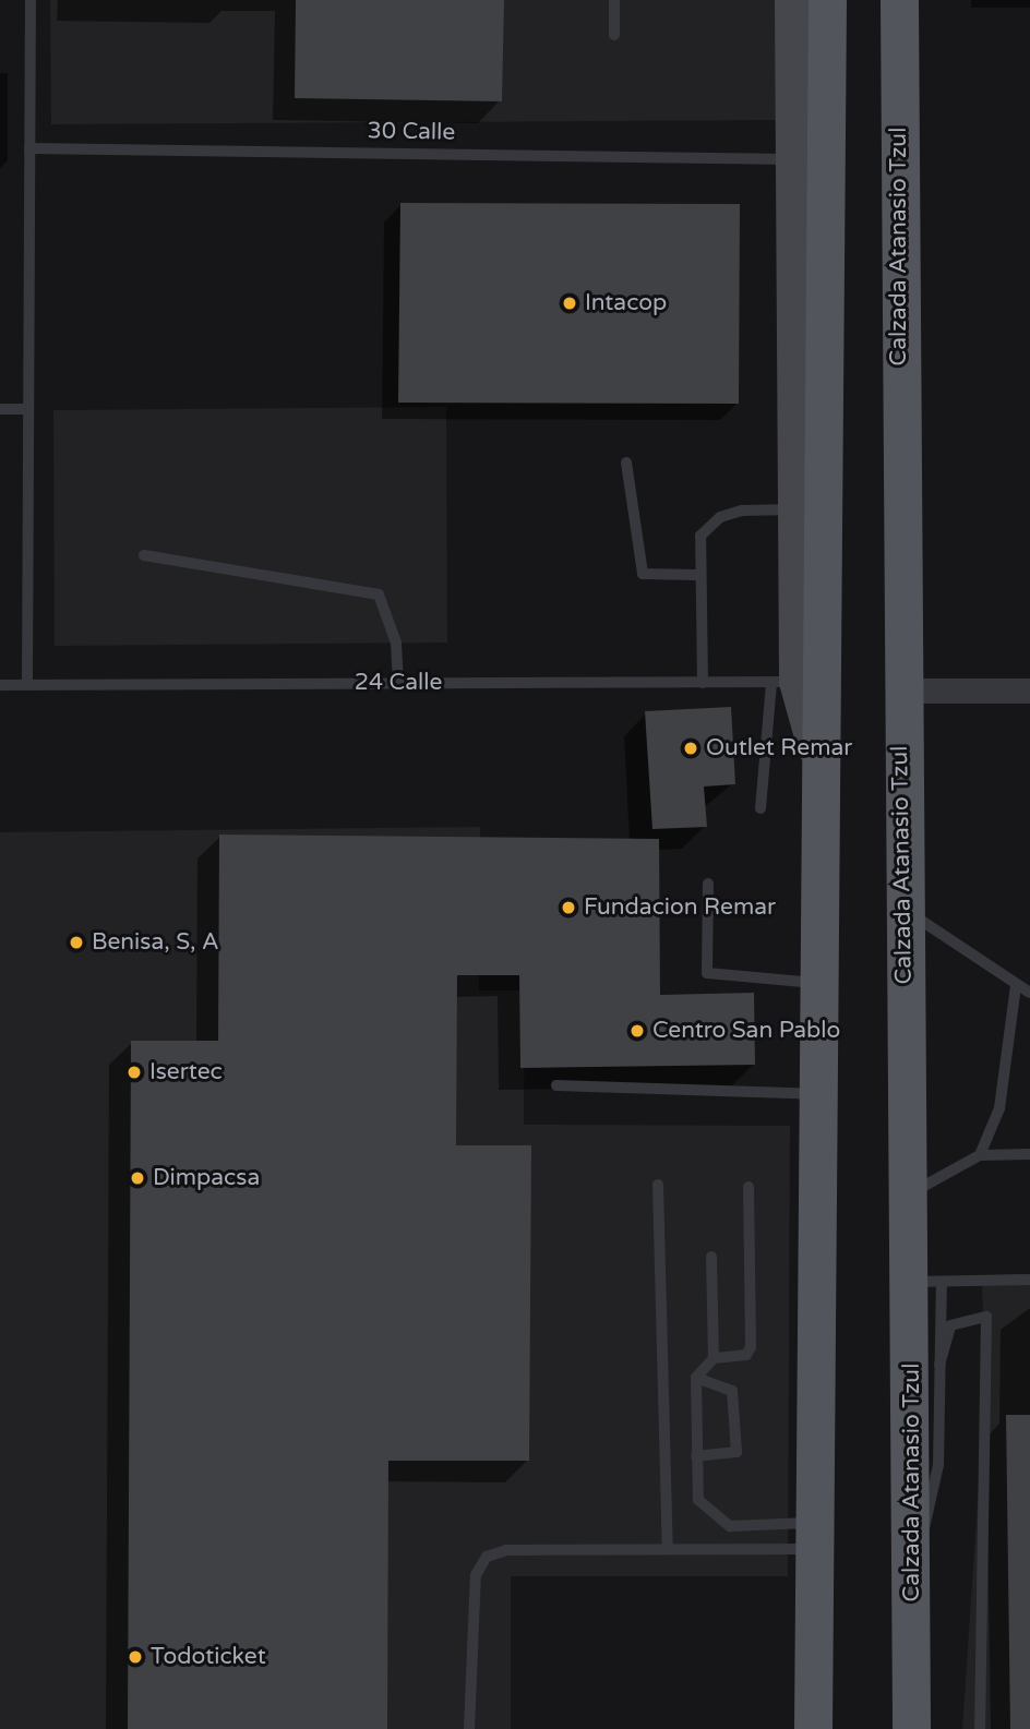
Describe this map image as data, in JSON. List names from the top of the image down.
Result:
{
  "streets": {
    "main road": ["Calzada Atanasio Tzul"],
    "lane": ["30 Calle", "24 Calle"]
  },
  "places": [
    "Intacop",
    "Outlet Remar",
    "Fundacion Remar",
    "Benisa, S, A",
    "Centro San Pablo",
    "Isertec",
    "Dimpacsa",
    "Todoticket"
  ]
}
